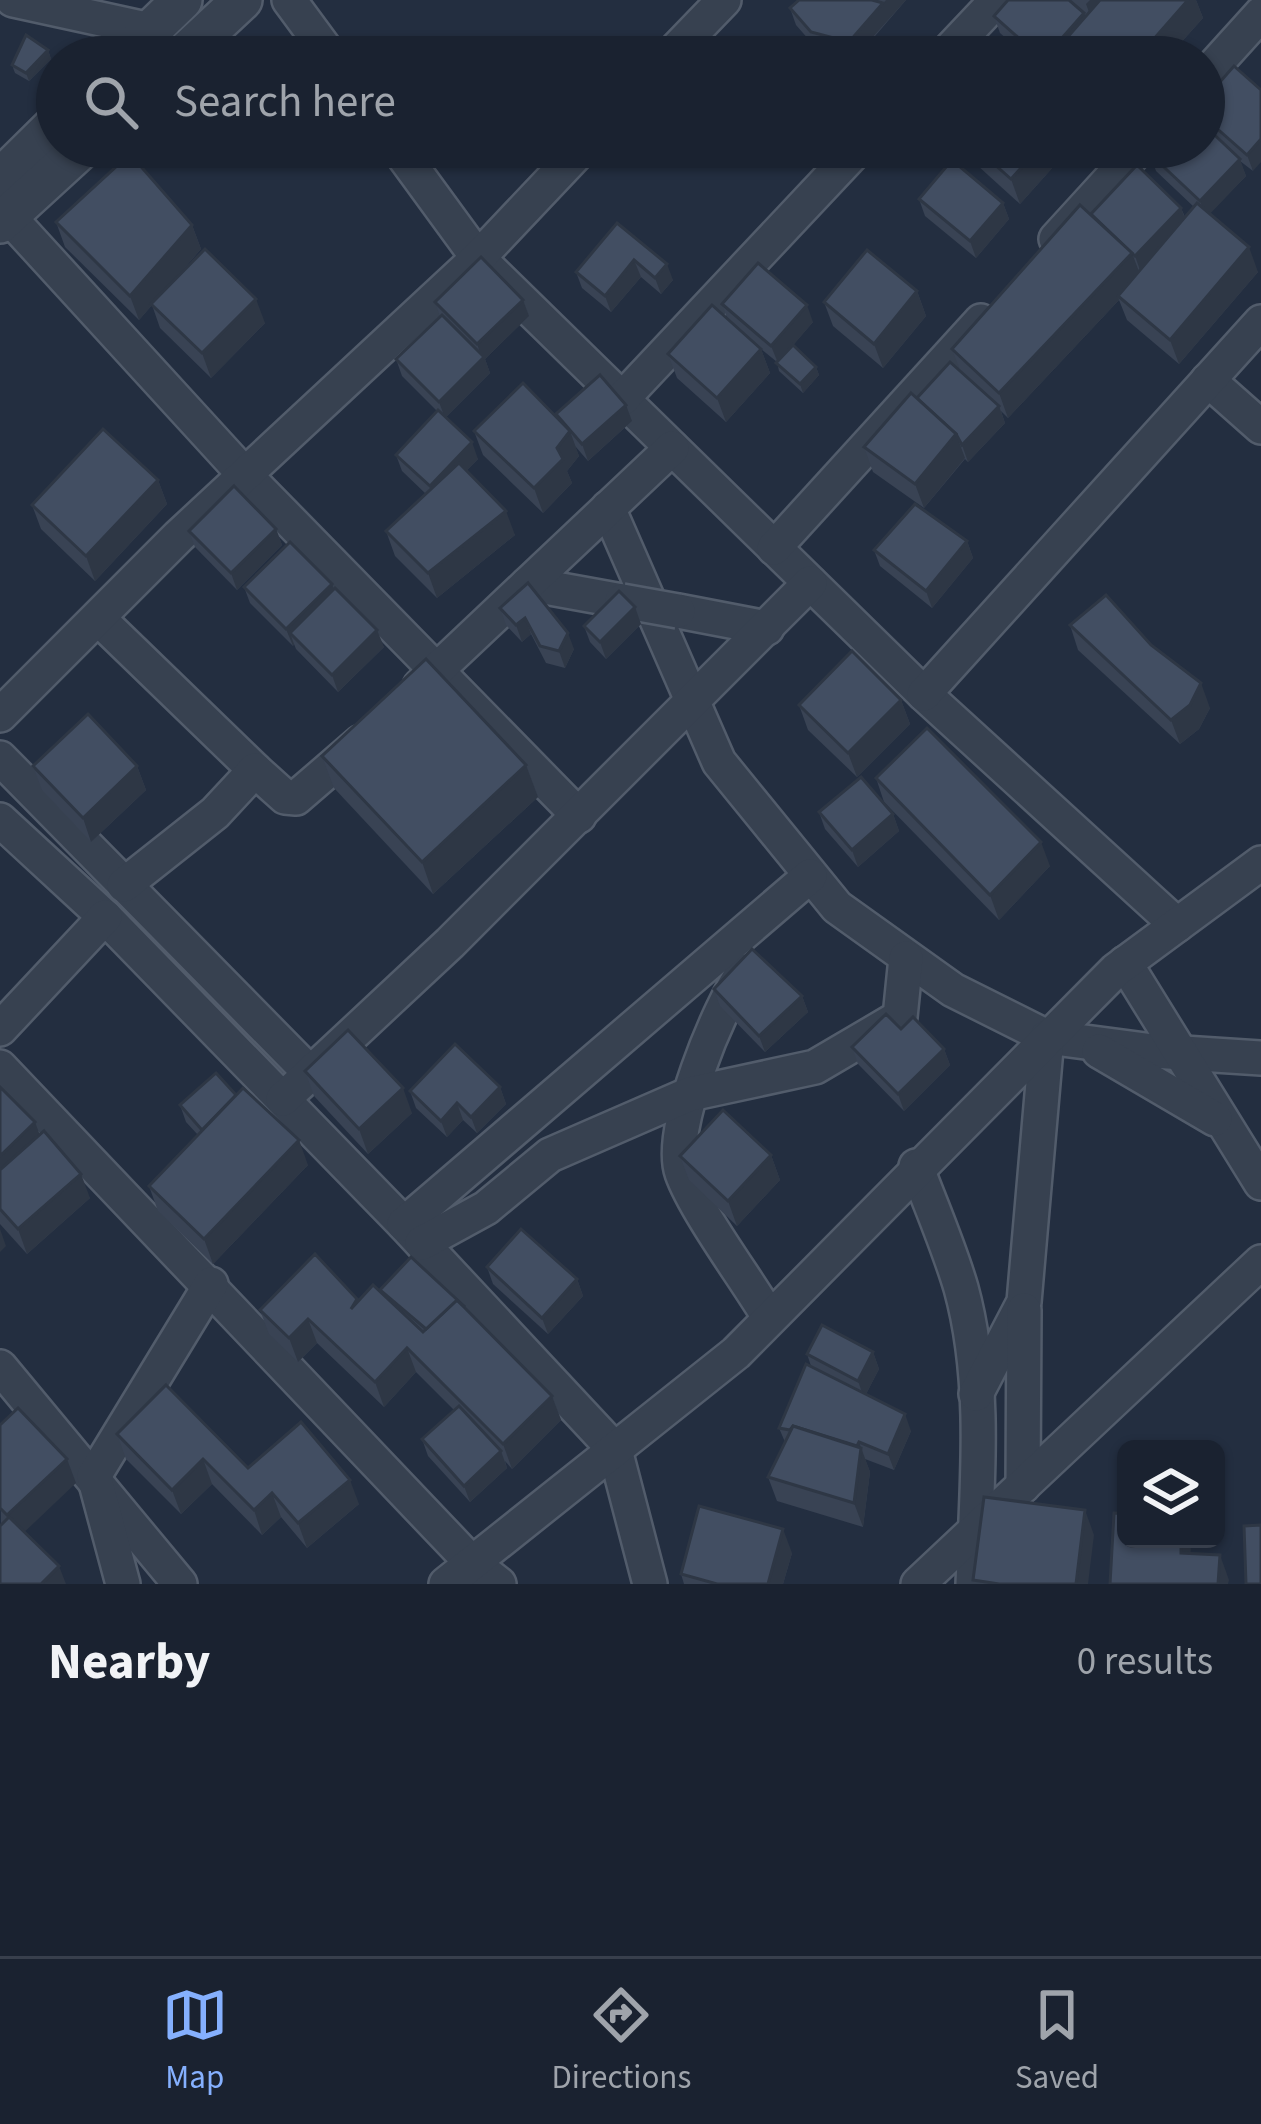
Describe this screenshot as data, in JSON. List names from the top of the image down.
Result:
{
  "page": {
    "search": "Search here",
    "heading": ["Nearby", "0 results"],
    "nav": ["Map", "Directions", "Saved"]
  }
}
